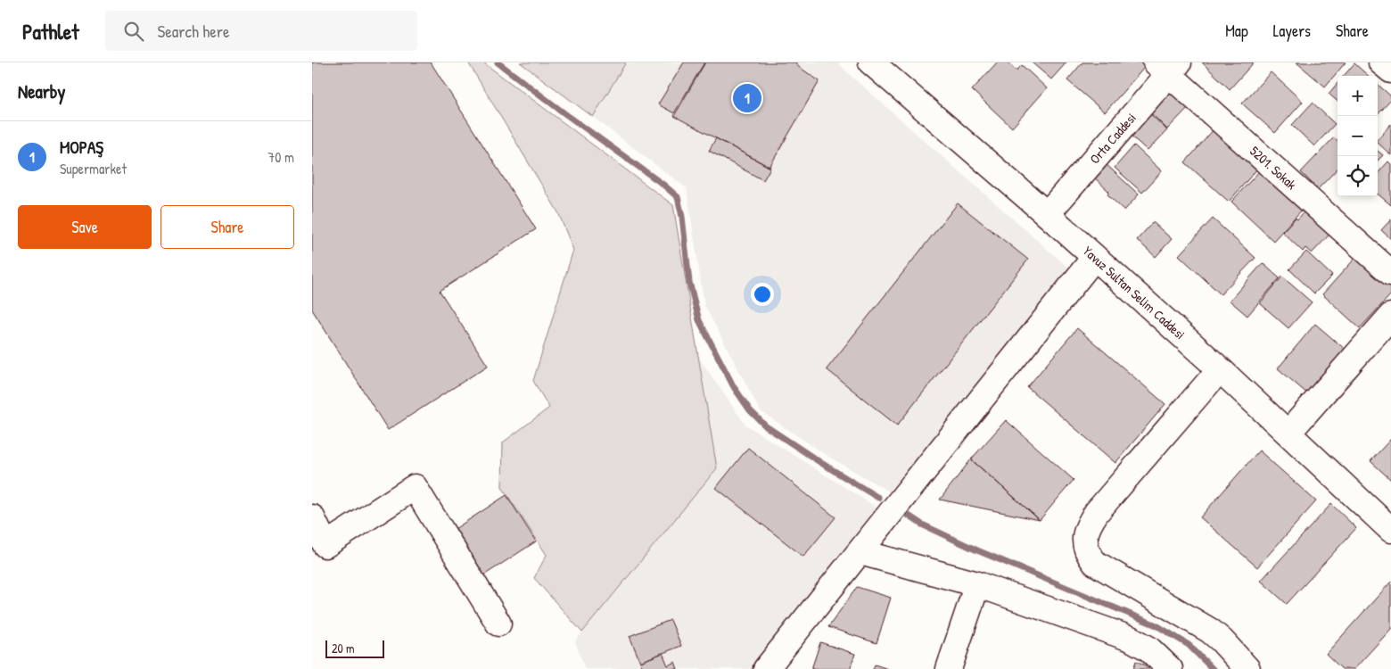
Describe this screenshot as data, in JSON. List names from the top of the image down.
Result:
{
  "streets": {
    "street": ["Orta Caddesi", "5201. Sokak", "Yavuz Sultan Selim Caddesi"]
  },
  "crossings": [
    ["Orta Caddesi", "5201. Sokak"],
    ["Orta Caddesi", "Yavuz Sultan Selim Caddesi"]
  ],
  "scale_bar": "20 m",
  "page": {
    "header": "Pathlet",
    "search": "Search here",
    "nav": ["Map", "Layers", "Share"],
    "heading": "Nearby",
    "map_buttons": ["+", "−"],
    "pins": "1",
    "list": [
      {
        "mark": "1",
        "name": "MOPAŞ",
        "note": "Supermarket",
        "value": "70 m"
      }
    ],
    "buttons": ["Save", "Share"],
    "scale": "20 m"
  }
}
